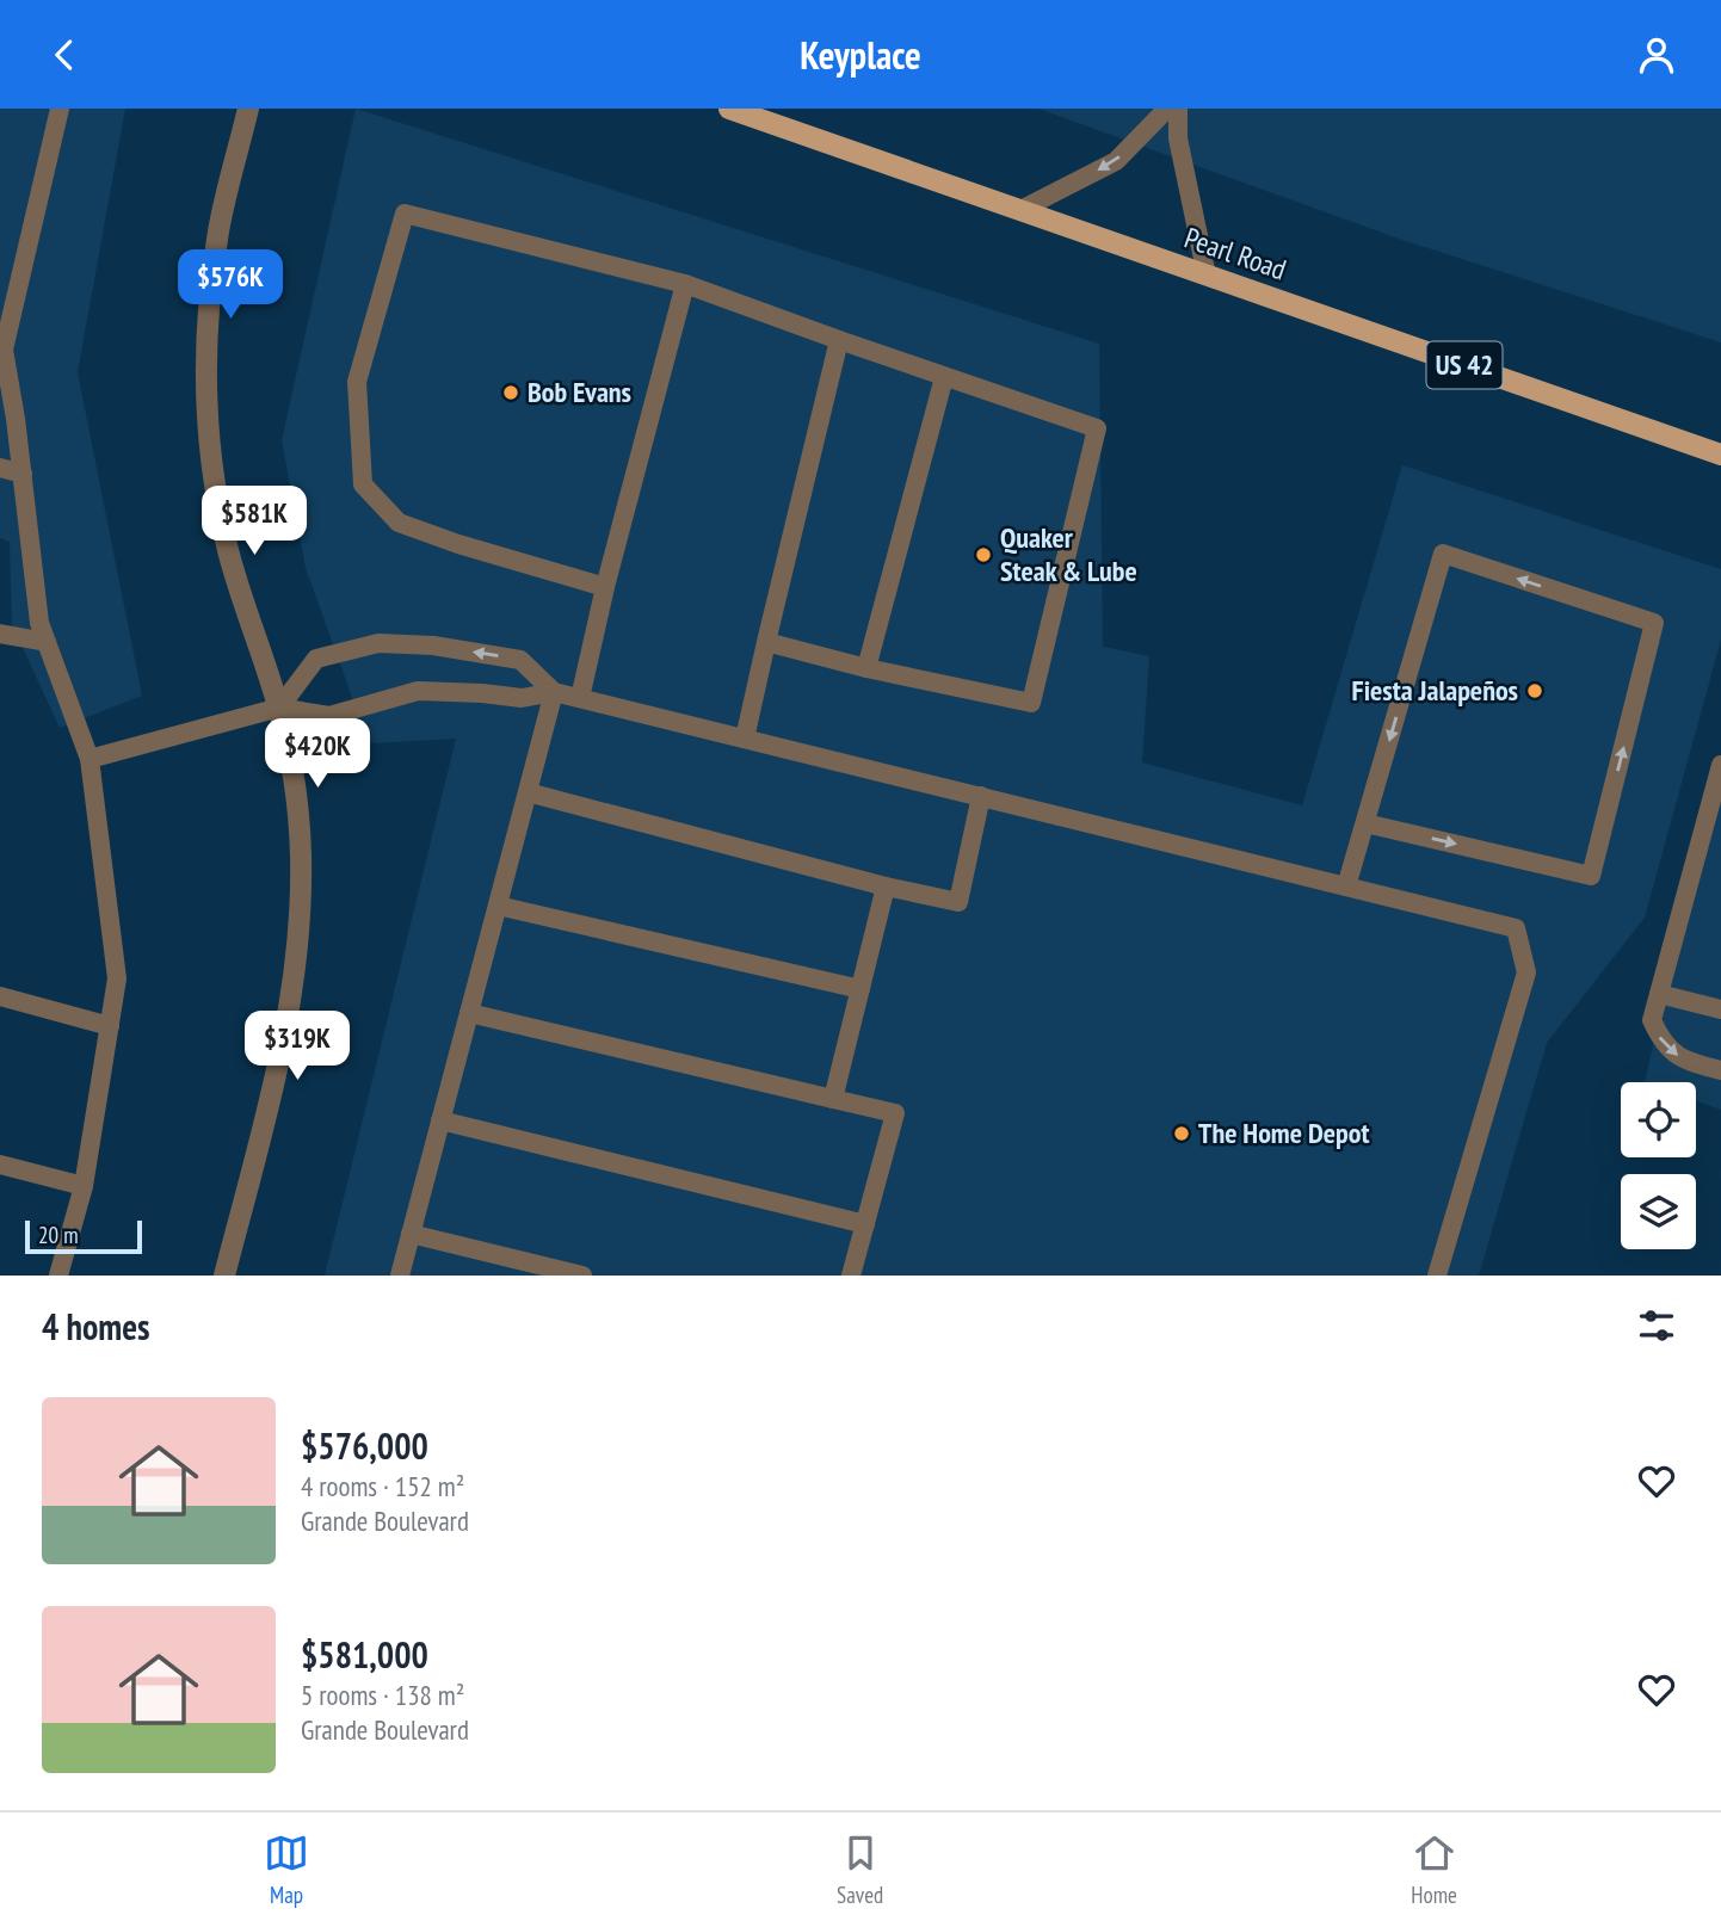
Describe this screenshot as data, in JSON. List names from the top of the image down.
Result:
{
  "streets": {
    "main road": ["Pearl Road", "US 42"]
  },
  "places": [
    "Bob Evans",
    "Quaker Steak & Lube",
    "Fiesta Jalapeños",
    "The Home Depot"
  ],
  "scale_bar": "20 m",
  "page": {
    "header": "Keyplace",
    "price": [
      "$576K",
      "$581K",
      "$420K",
      "$319K"
    ],
    "scale": "20 m",
    "heading": "4 homes",
    "list": [
      {
        "name": "$576,000",
        "note": "4 rooms · 152 m² · Grande Boulevard"
      },
      {
        "name": "$581,000",
        "note": "5 rooms · 138 m² · Grande Boulevard"
      }
    ],
    "tabs": ["Map", "Saved", "Home"]
  }
}
